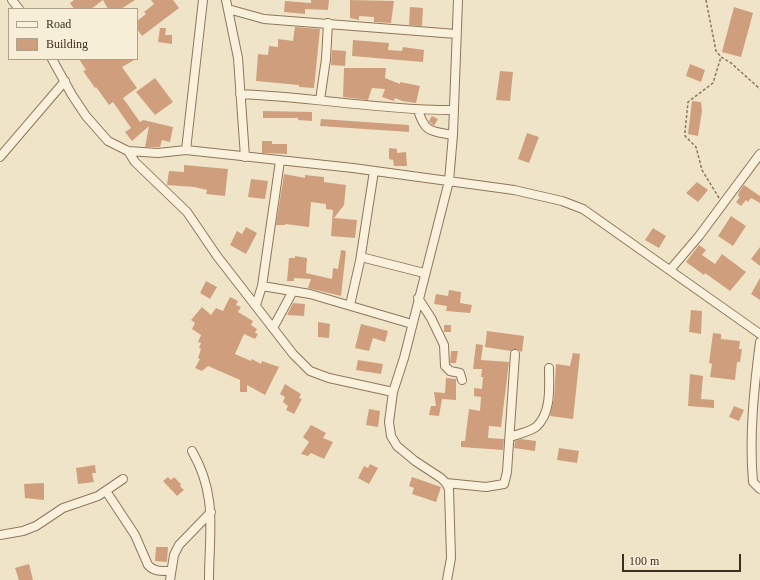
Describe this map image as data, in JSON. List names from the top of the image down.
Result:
{
  "legend": ["Road", "Building"],
  "scale_bar": "100 m"
}
